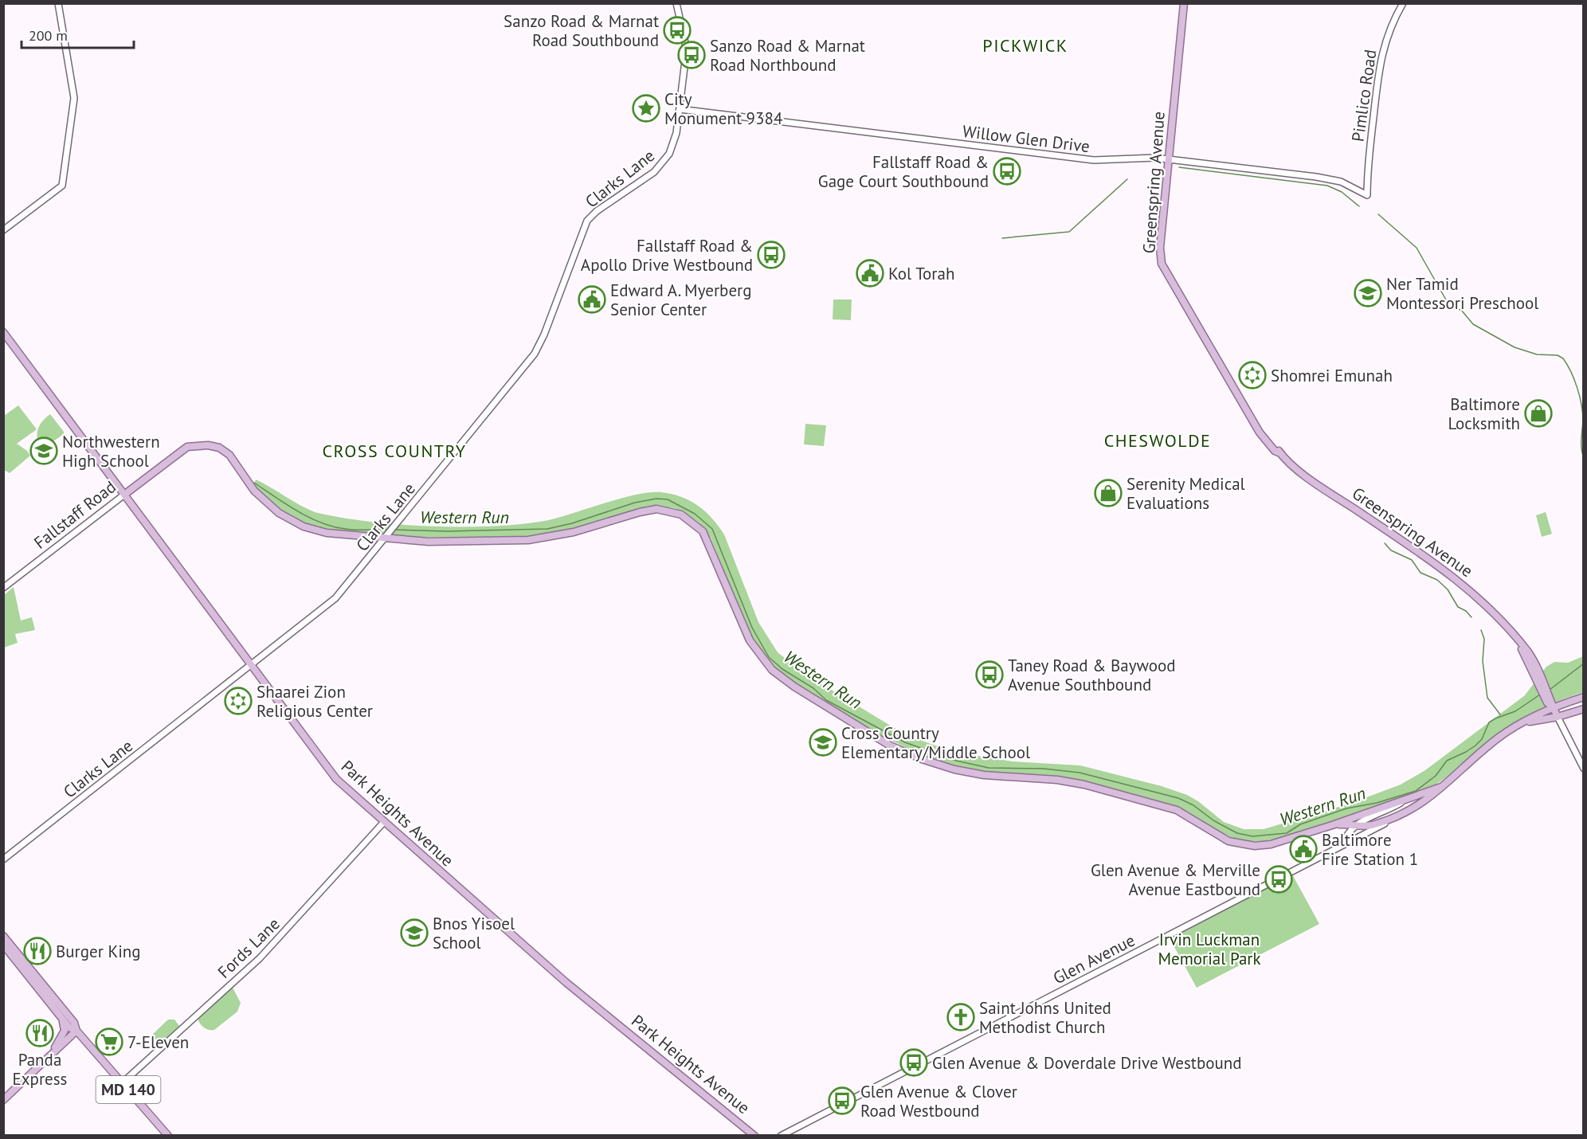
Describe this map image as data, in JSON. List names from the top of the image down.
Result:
{
  "streets": {
    "main road": [
      "Greenspring Avenue",
      "Fallstaff Road",
      "Park Heights Avenue",
      "MD 140"
    ],
    "street": [
      "Pimlico Road",
      "Willow Glen Drive",
      "Clarks Lane",
      "Fords Lane",
      "Glen Avenue"
    ]
  },
  "crossings": [
    ["Pimlico Road", "Willow Glen Drive"],
    ["Willow Glen Drive", "Clarks Lane"],
    ["Willow Glen Drive", "Greenspring Avenue"],
    ["Clarks Lane", "Fallstaff Road"],
    ["Clarks Lane", "Park Heights Avenue"],
    ["Fallstaff Road", "Park Heights Avenue"],
    ["Park Heights Avenue", "Fords Lane"],
    ["Fords Lane", "MD 140"]
  ],
  "districts": ["PICKWICK", "CHESWOLDE", "CROSS COUNTRY"],
  "water": ["Western Run"],
  "parks": ["Irvin Luckman Memorial Park"],
  "places": {
    "bus stop": [
      "Sanzo Road & Marnat Road Southbound",
      "Sanzo Road & Marnat Road Northbound",
      "Fallstaff Road & Gage Court Southbound",
      "Fallstaff Road & Apollo Drive Westbound",
      "Taney Road & Baywood Avenue Southbound",
      "Glen Avenue & Merville Avenue Eastbound",
      "Glen Avenue & Doverdale Drive Westbound",
      "Glen Avenue & Clover Road Westbound"
    ],
    "place": ["City Monument 9384"],
    "public building": ["Kol Torah", "Edward A. Myerberg Senior Center", "Baltimore Fire Station 1"],
    "school or university": [
      "Ner Tamid Montessori Preschool",
      "Northwestern High School",
      "Cross Country Elementary/Middle School",
      "Bnos Yisoel School"
    ],
    "synagogue": ["Shomrei Emunah", "Shaarei Zion Religious Center"],
    "shop": ["Baltimore Locksmith", "Serenity Medical Evaluations"],
    "restaurant": ["Burger King", "Panda Express"],
    "church": ["Saint Johns United Methodist Church"],
    "supermarket": ["7-Eleven"]
  },
  "scale_bar": "200 m"
}
